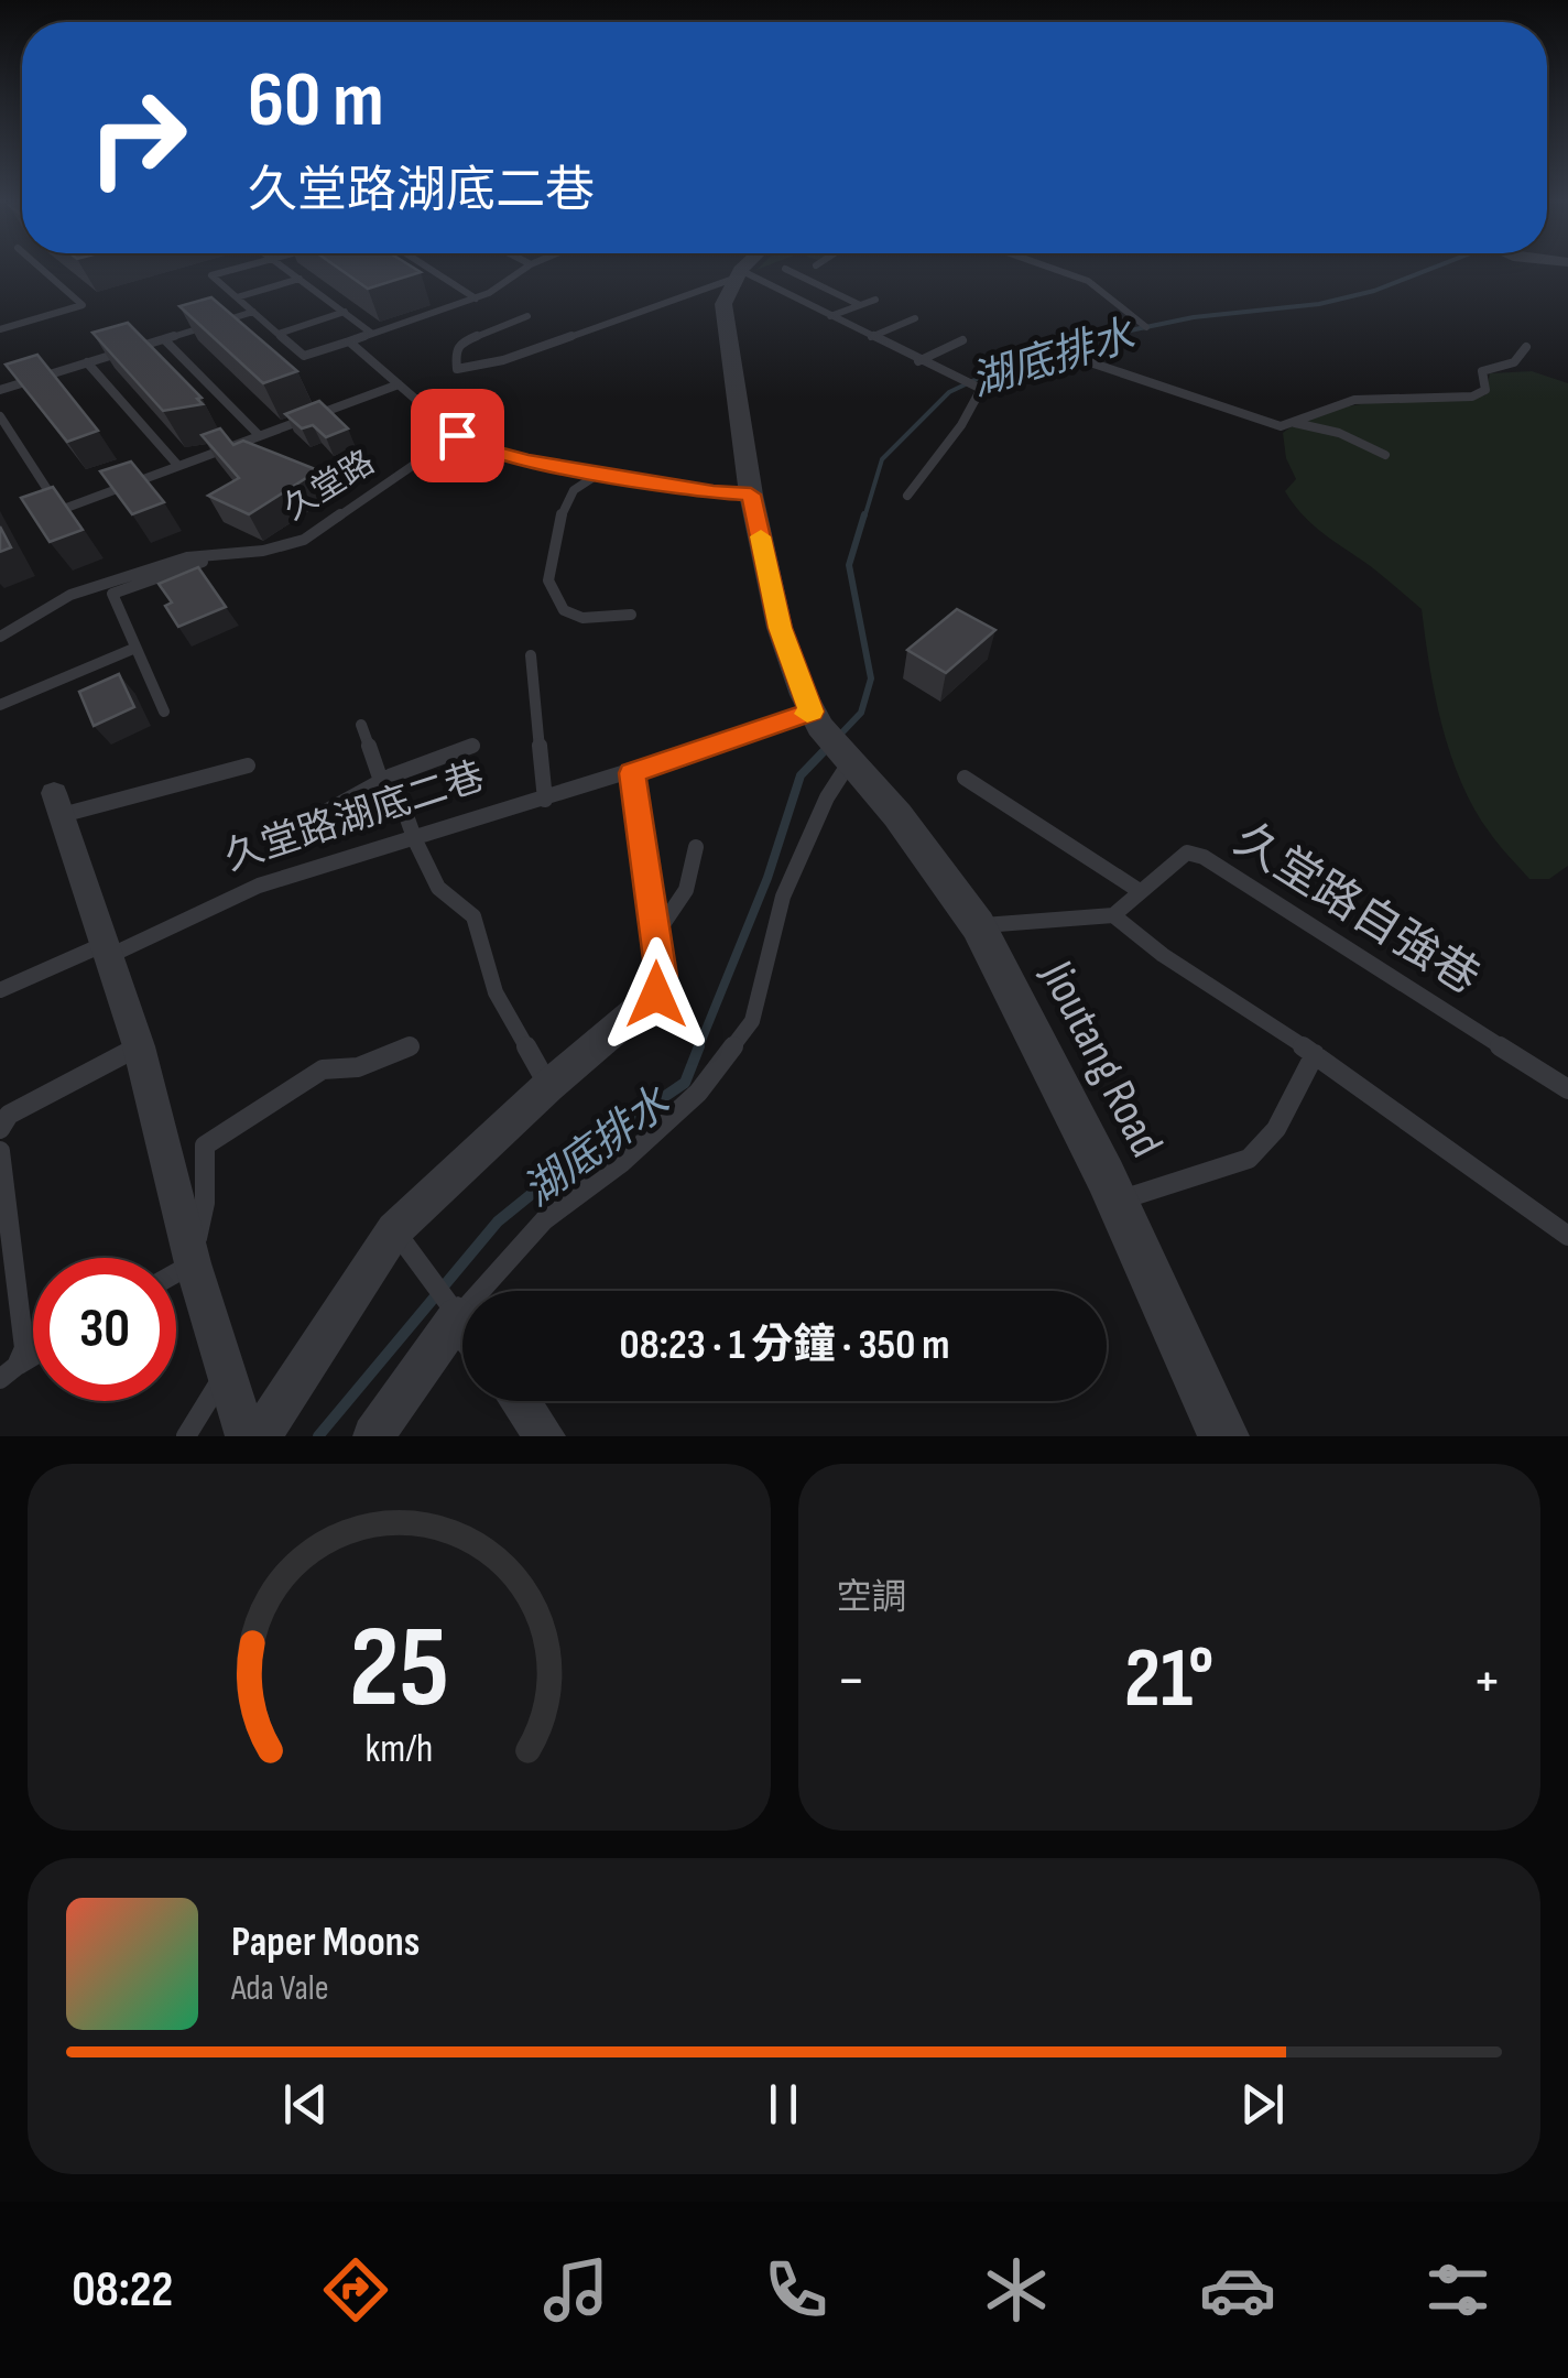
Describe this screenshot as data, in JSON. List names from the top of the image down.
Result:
{
  "streets": {
    "street": ["Jioutang Road"],
    "lane": ["久堂路", "久堂路湖底二巷", "久堂路自強巷"]
  },
  "crossings": [
    ["久堂路湖底二巷", "Jioutang Road"]
  ],
  "water": ["湖底排水"],
  "page": {
    "turn": ["60 m", "久堂路湖底二巷"],
    "limit": "30",
    "trip": "08:23 · 1 分鐘 · 350 m",
    "tile": "空調",
    "heat": ["−", "21°", "+"],
    "song": ["Paper Moons", "Ada Vale"],
    "tabs": "08:22",
    "gauge": ["25", "km/h"]
  }
}
